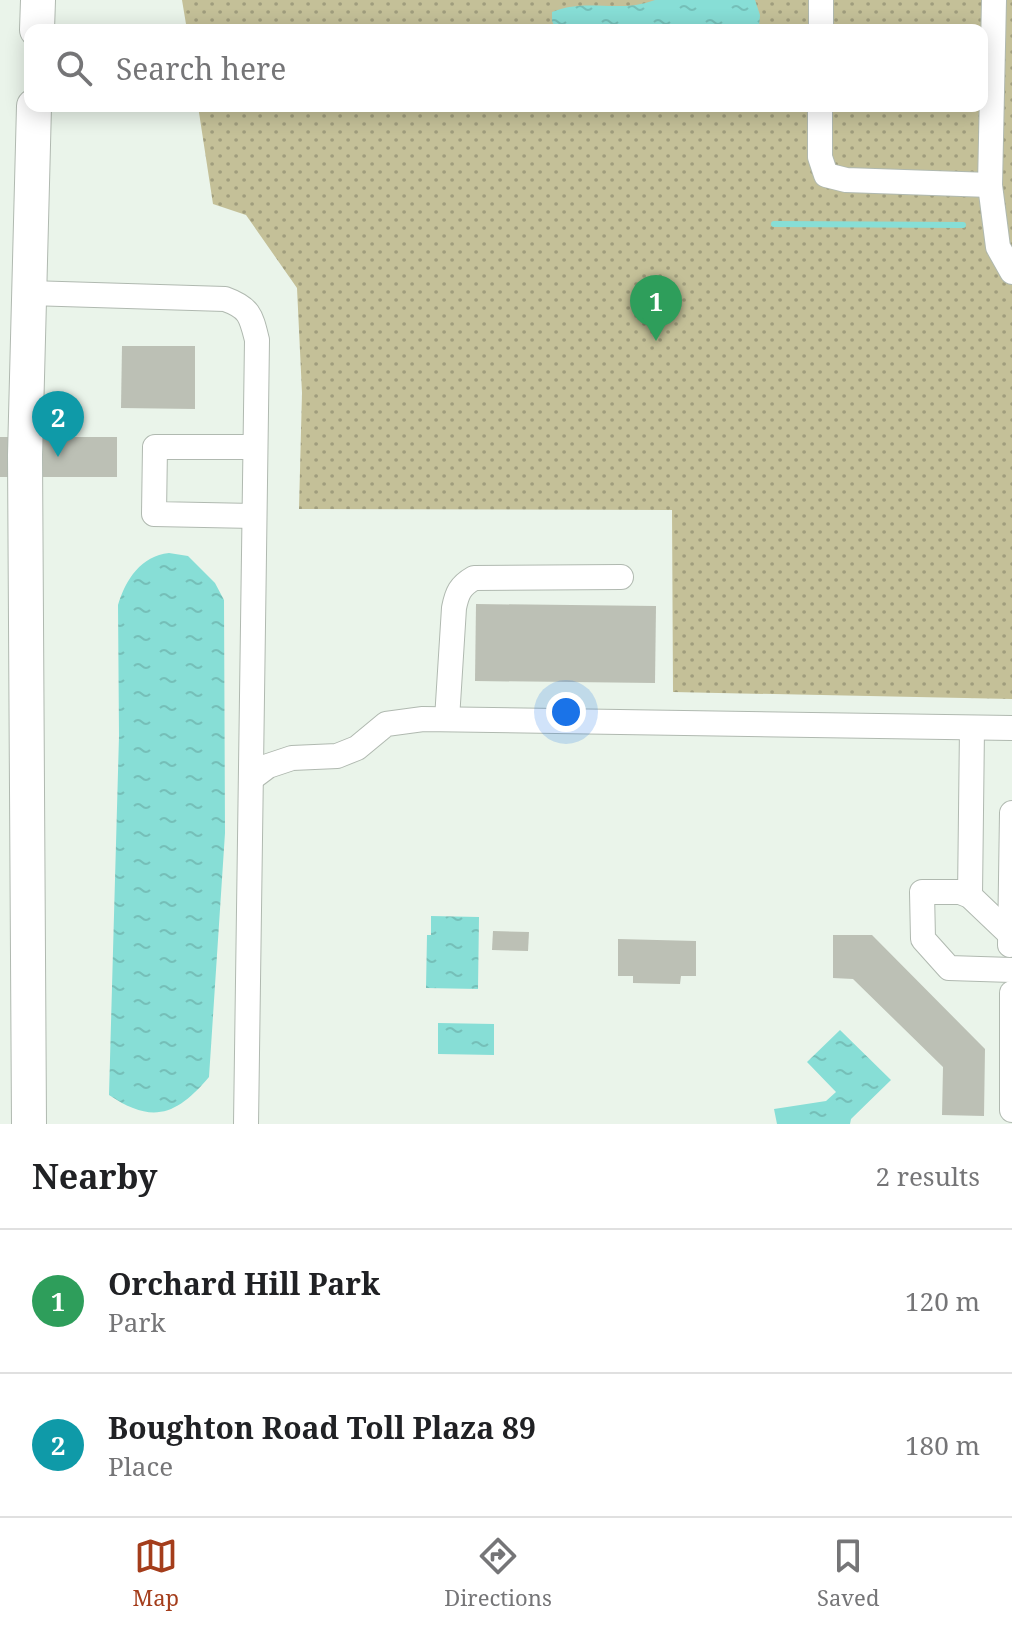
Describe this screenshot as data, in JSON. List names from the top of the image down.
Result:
{
  "page": {
    "search": "Search here",
    "pins": ["1", "2"],
    "heading": ["Nearby", "2 results"],
    "list": [
      {
        "mark": "1",
        "name": "Orchard Hill Park",
        "note": "Park",
        "value": "120 m"
      },
      {
        "mark": "2",
        "name": "Boughton Road Toll Plaza 89",
        "note": "Place",
        "value": "180 m"
      }
    ],
    "nav": ["Map", "Directions", "Saved"]
  }
}
